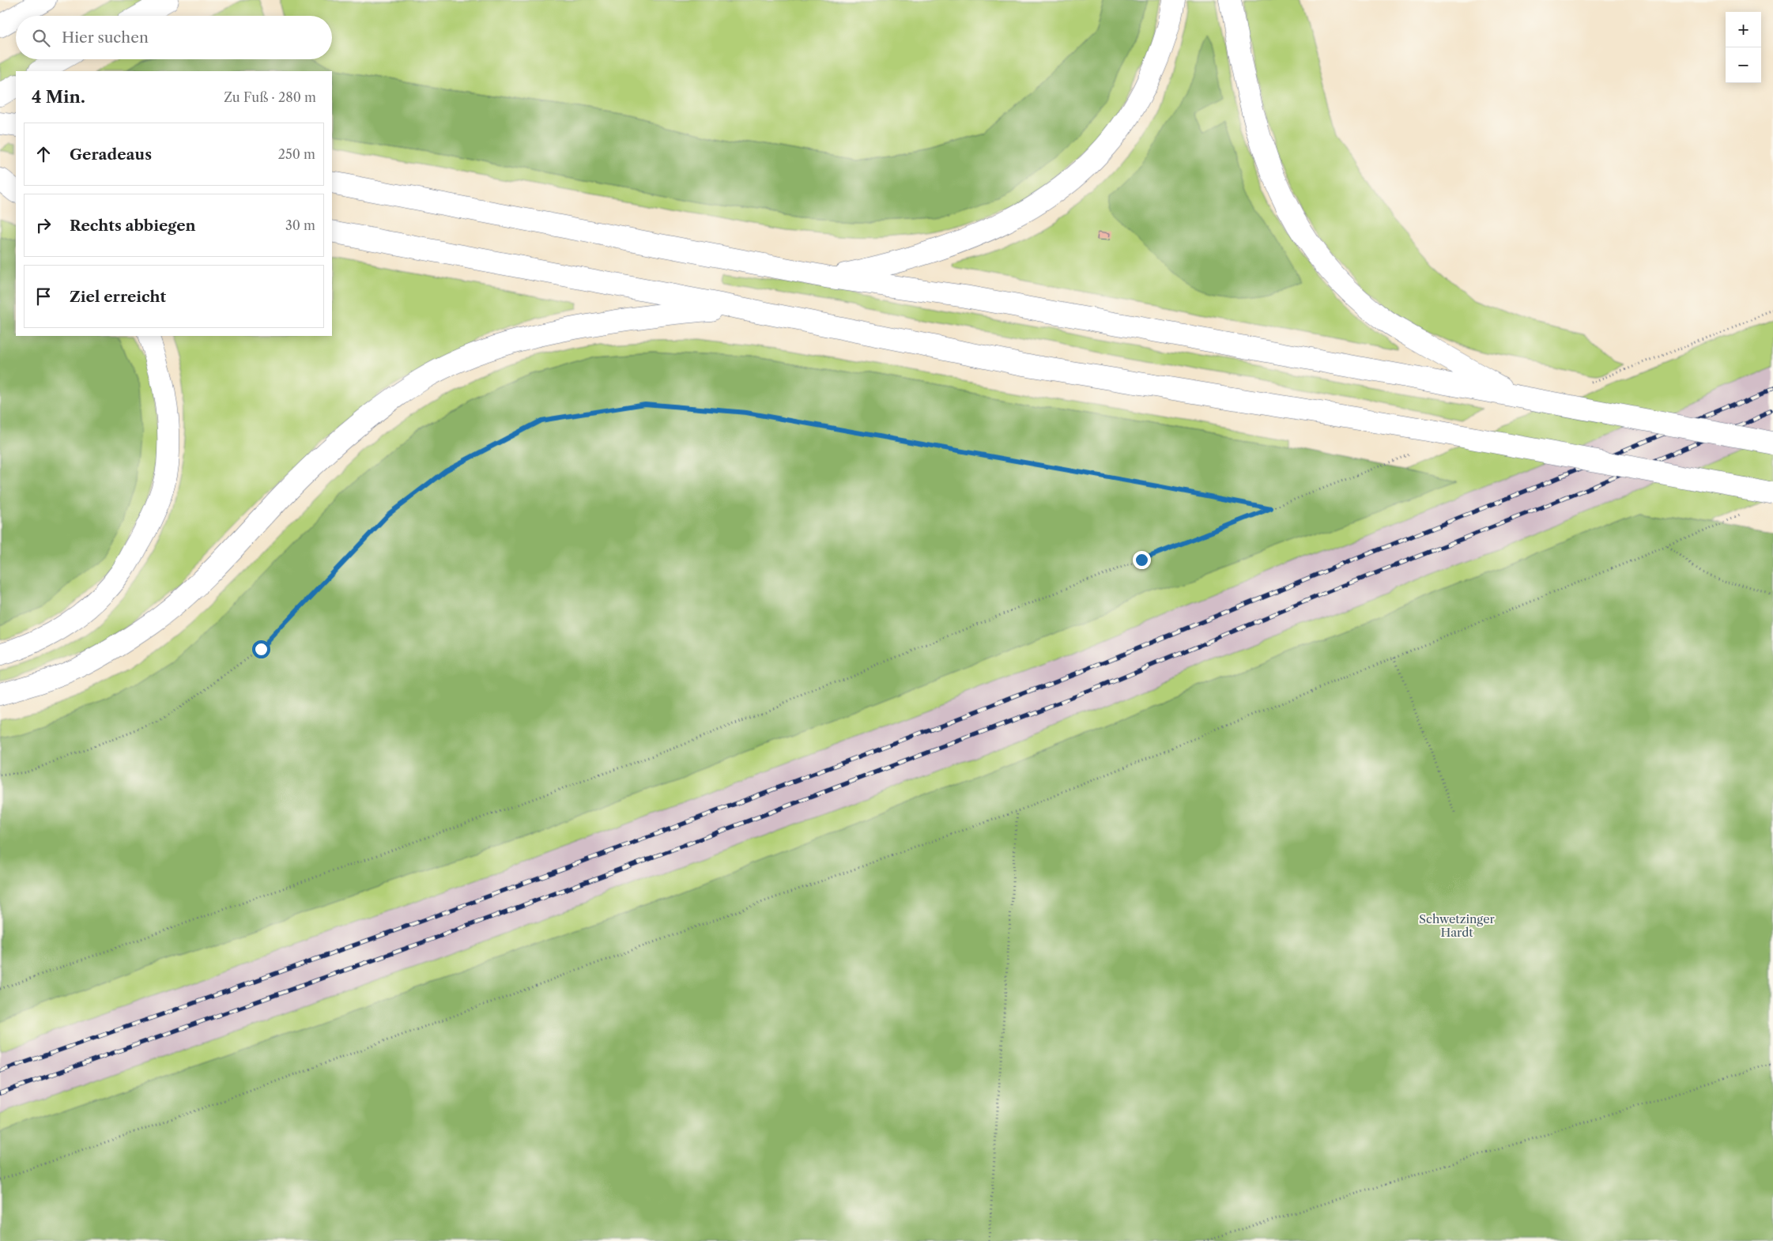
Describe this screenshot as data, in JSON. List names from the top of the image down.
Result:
{
  "parks": ["Schwetzinger Hardt"],
  "page": {
    "map_buttons": ["+", "−"],
    "search": "Hier suchen",
    "heading": ["4 Min.", "Zu Fuß · 280 m"],
    "list": [
      ["Geradeaus", "250 m"],
      ["Rechts abbiegen", "30 m"],
      "Ziel erreicht"
    ]
  }
}
